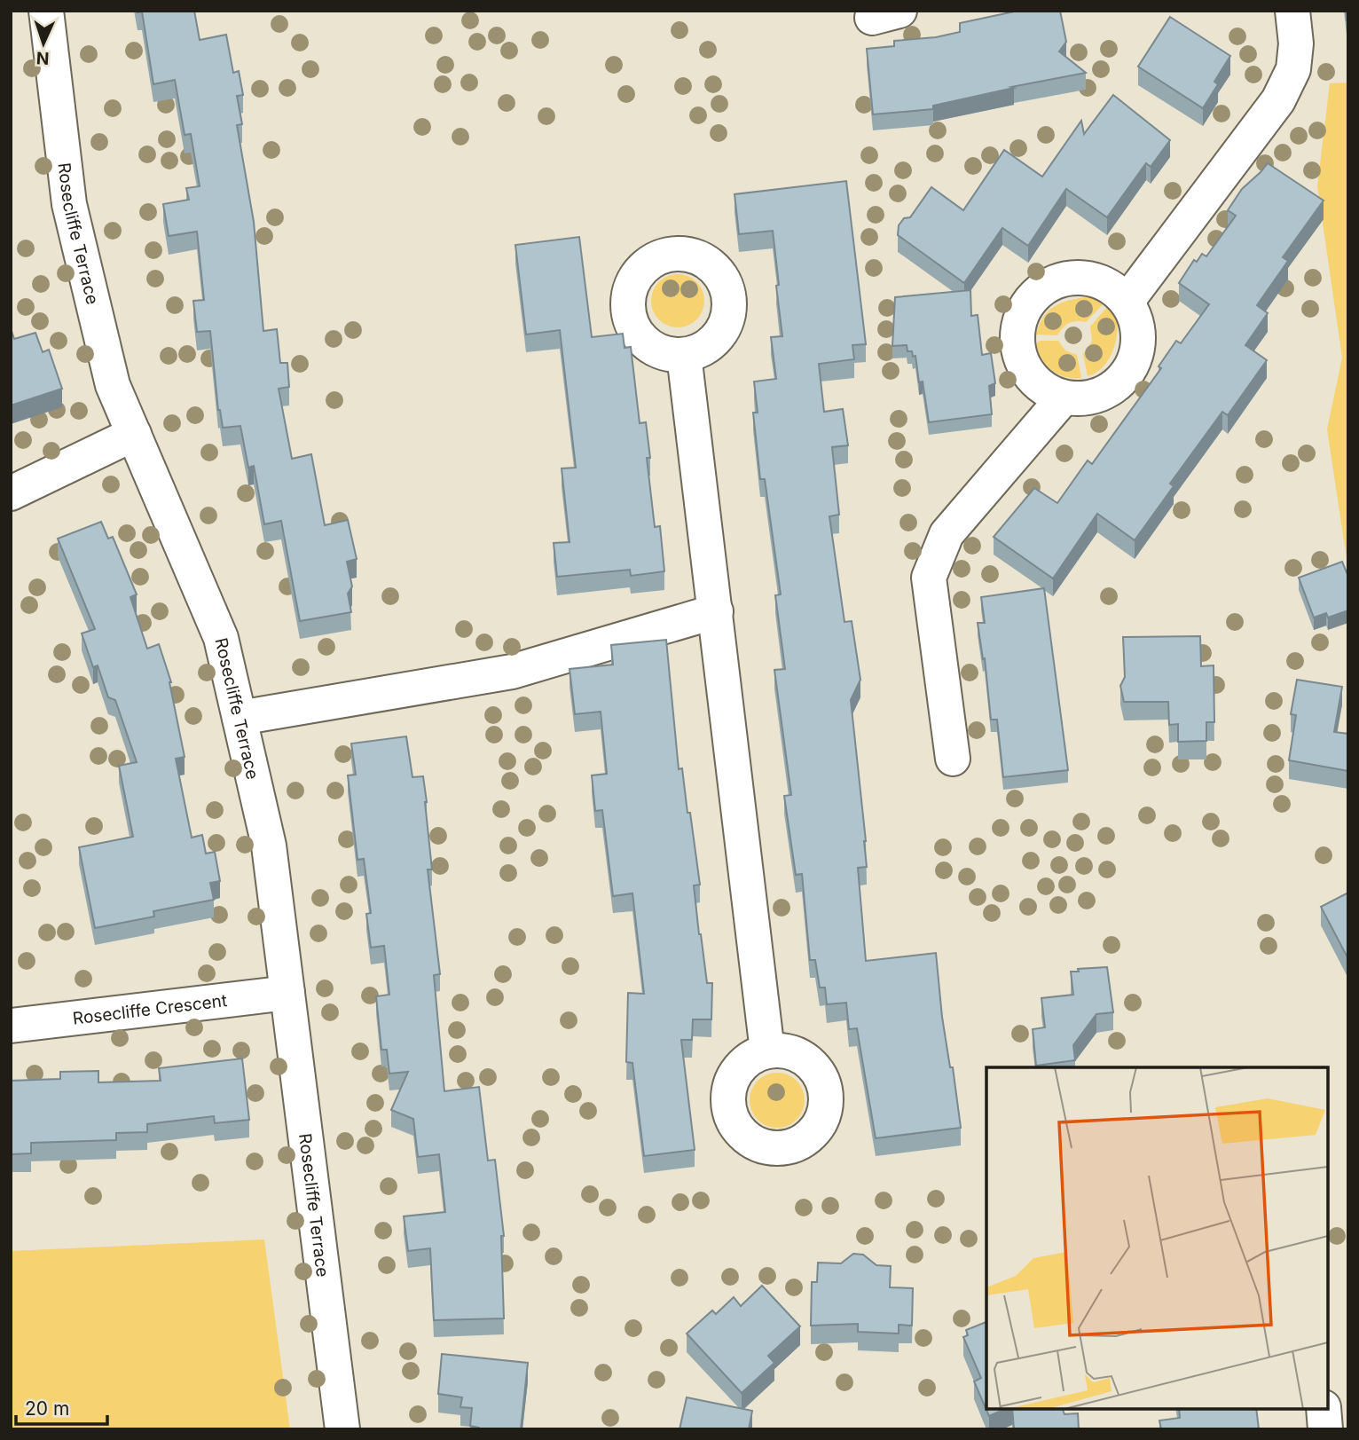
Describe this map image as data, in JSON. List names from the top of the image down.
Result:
{
  "streets": {
    "street": ["Rosecliffe Terrace", "Rosecliffe Crescent"]
  },
  "crossings": [
    ["Rosecliffe Terrace", "Rosecliffe Crescent"]
  ],
  "scale_bar": "20 m",
  "north": "bottom"
}
